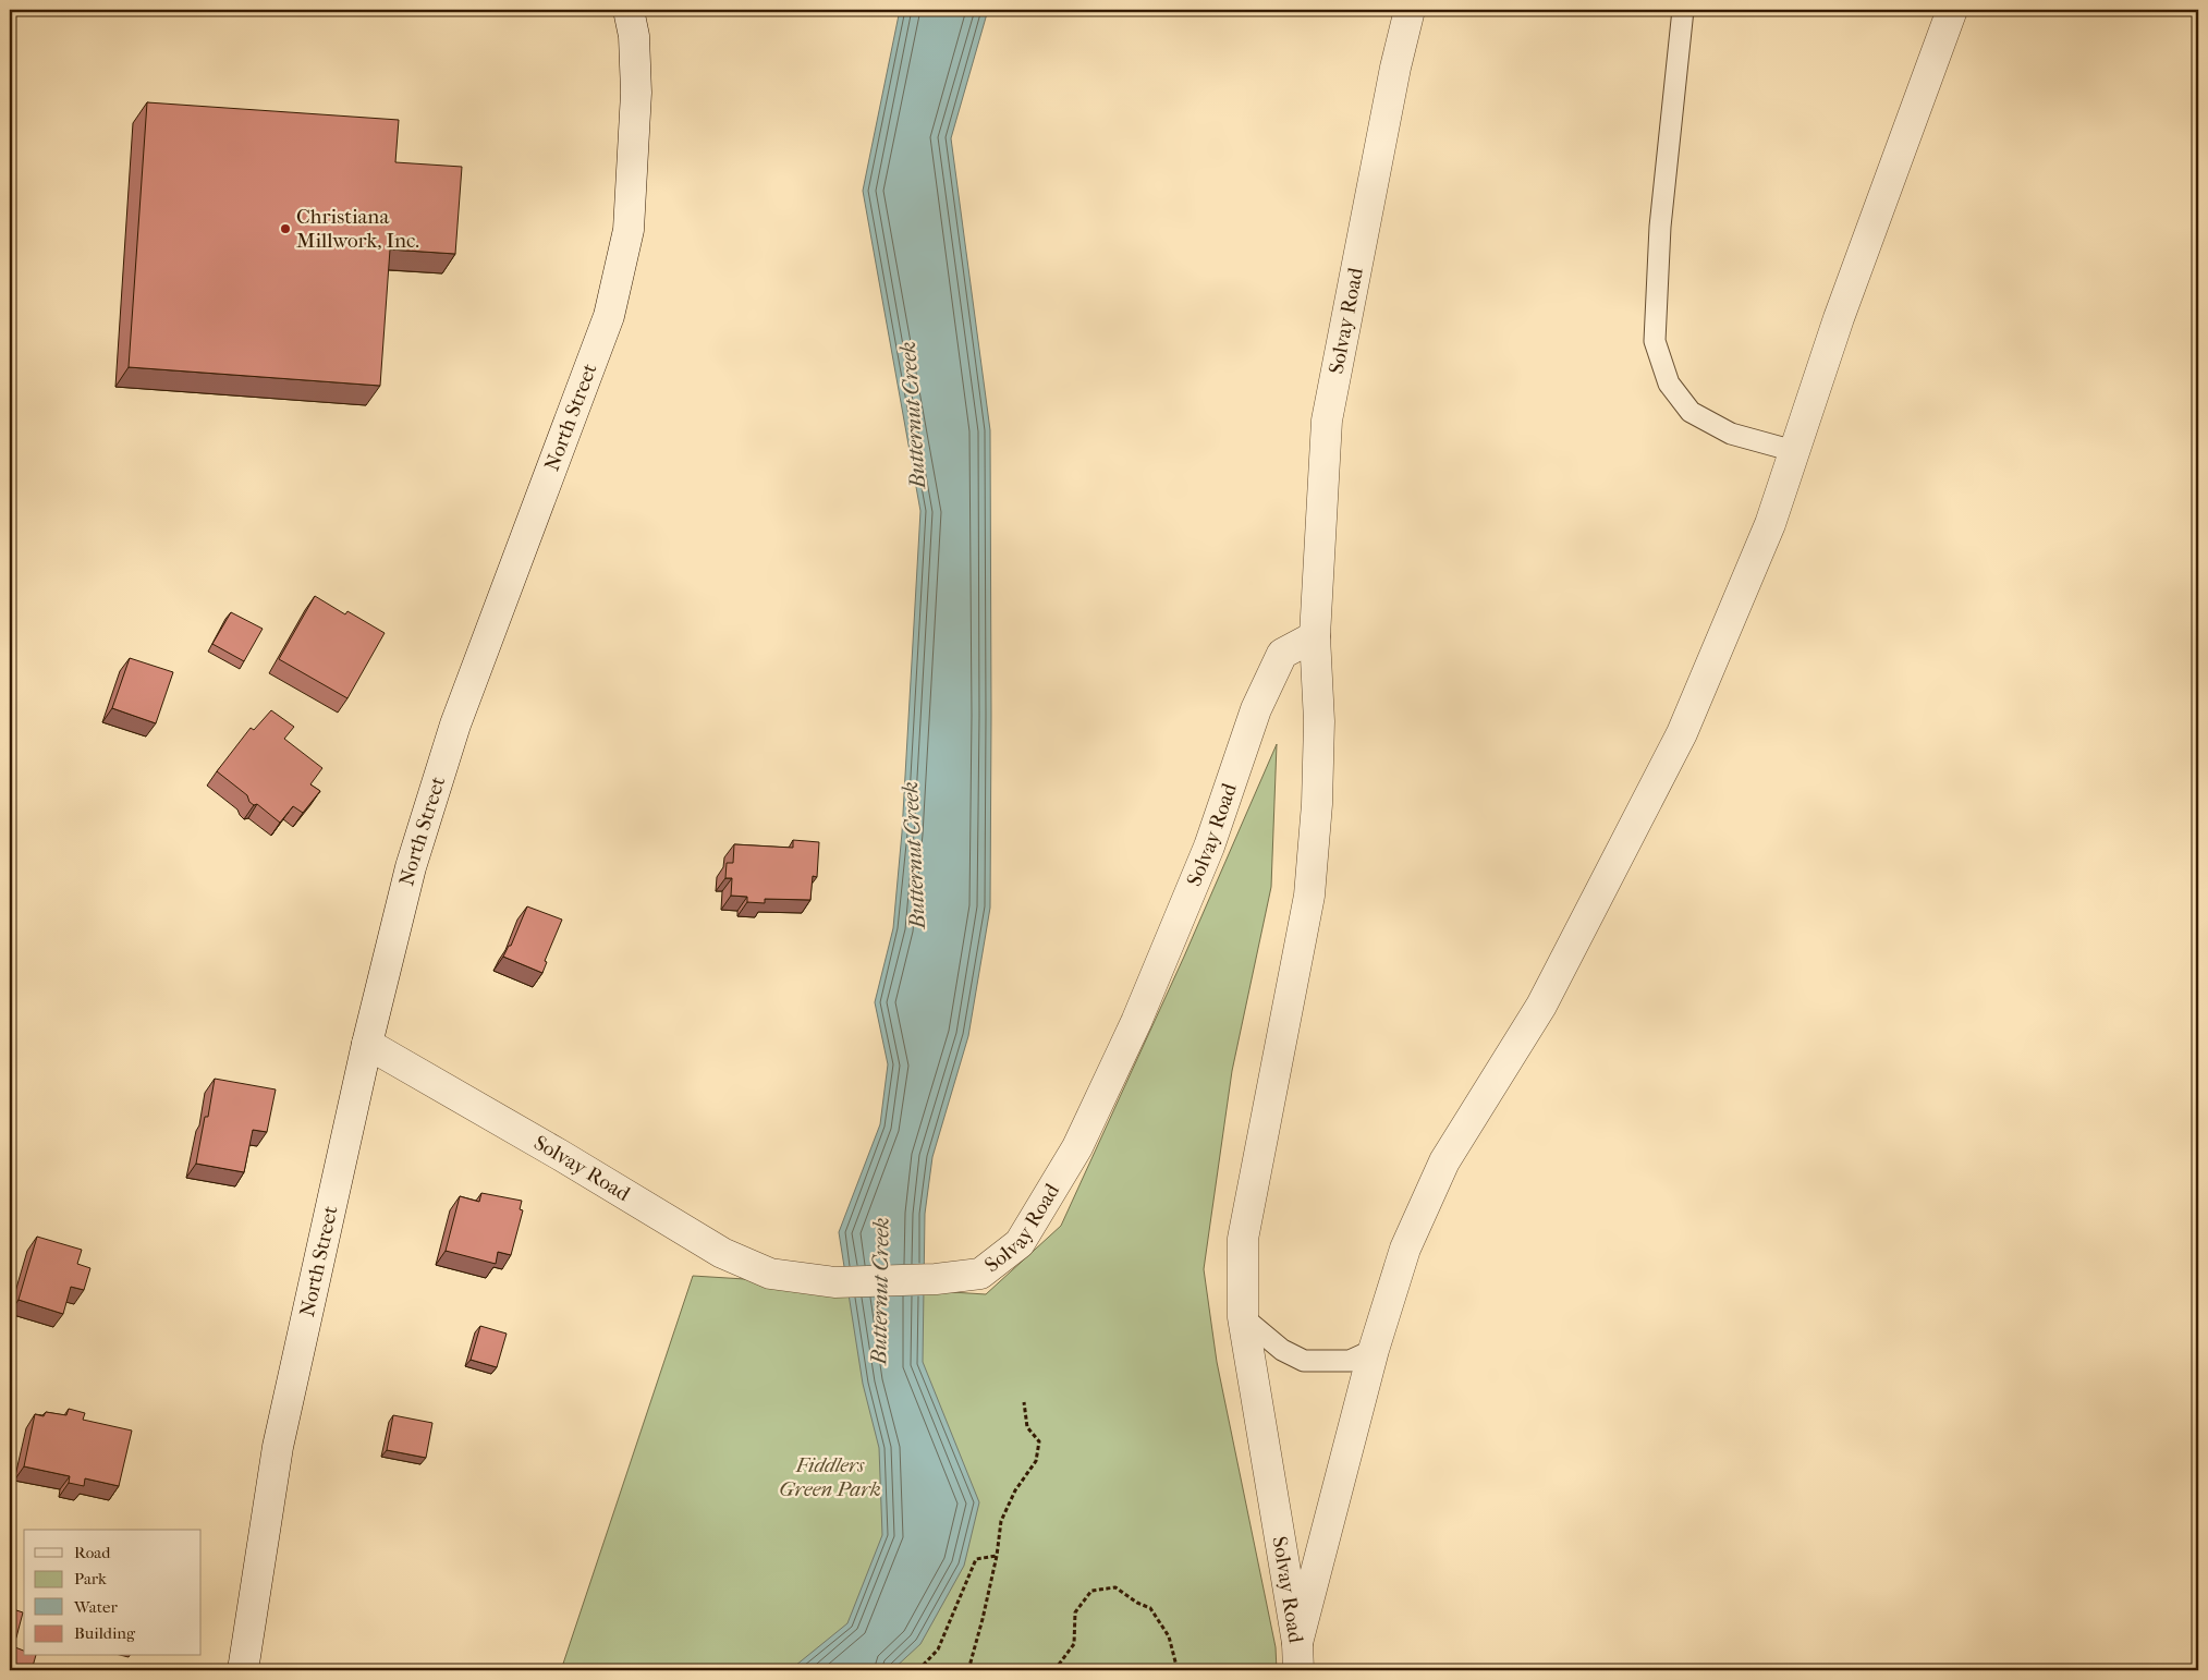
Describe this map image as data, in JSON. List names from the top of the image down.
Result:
{
  "streets": {
    "street": ["Solvay Road", "North Street"]
  },
  "crossings": [
    ["Solvay Road", "North Street"]
  ],
  "water": ["Butternut Creek"],
  "parks": ["Fiddlers Green Park"],
  "places": ["Christiana Millwork, Inc."],
  "legend": [
    "Road",
    "Park",
    "Water",
    "Building"
  ]
}
